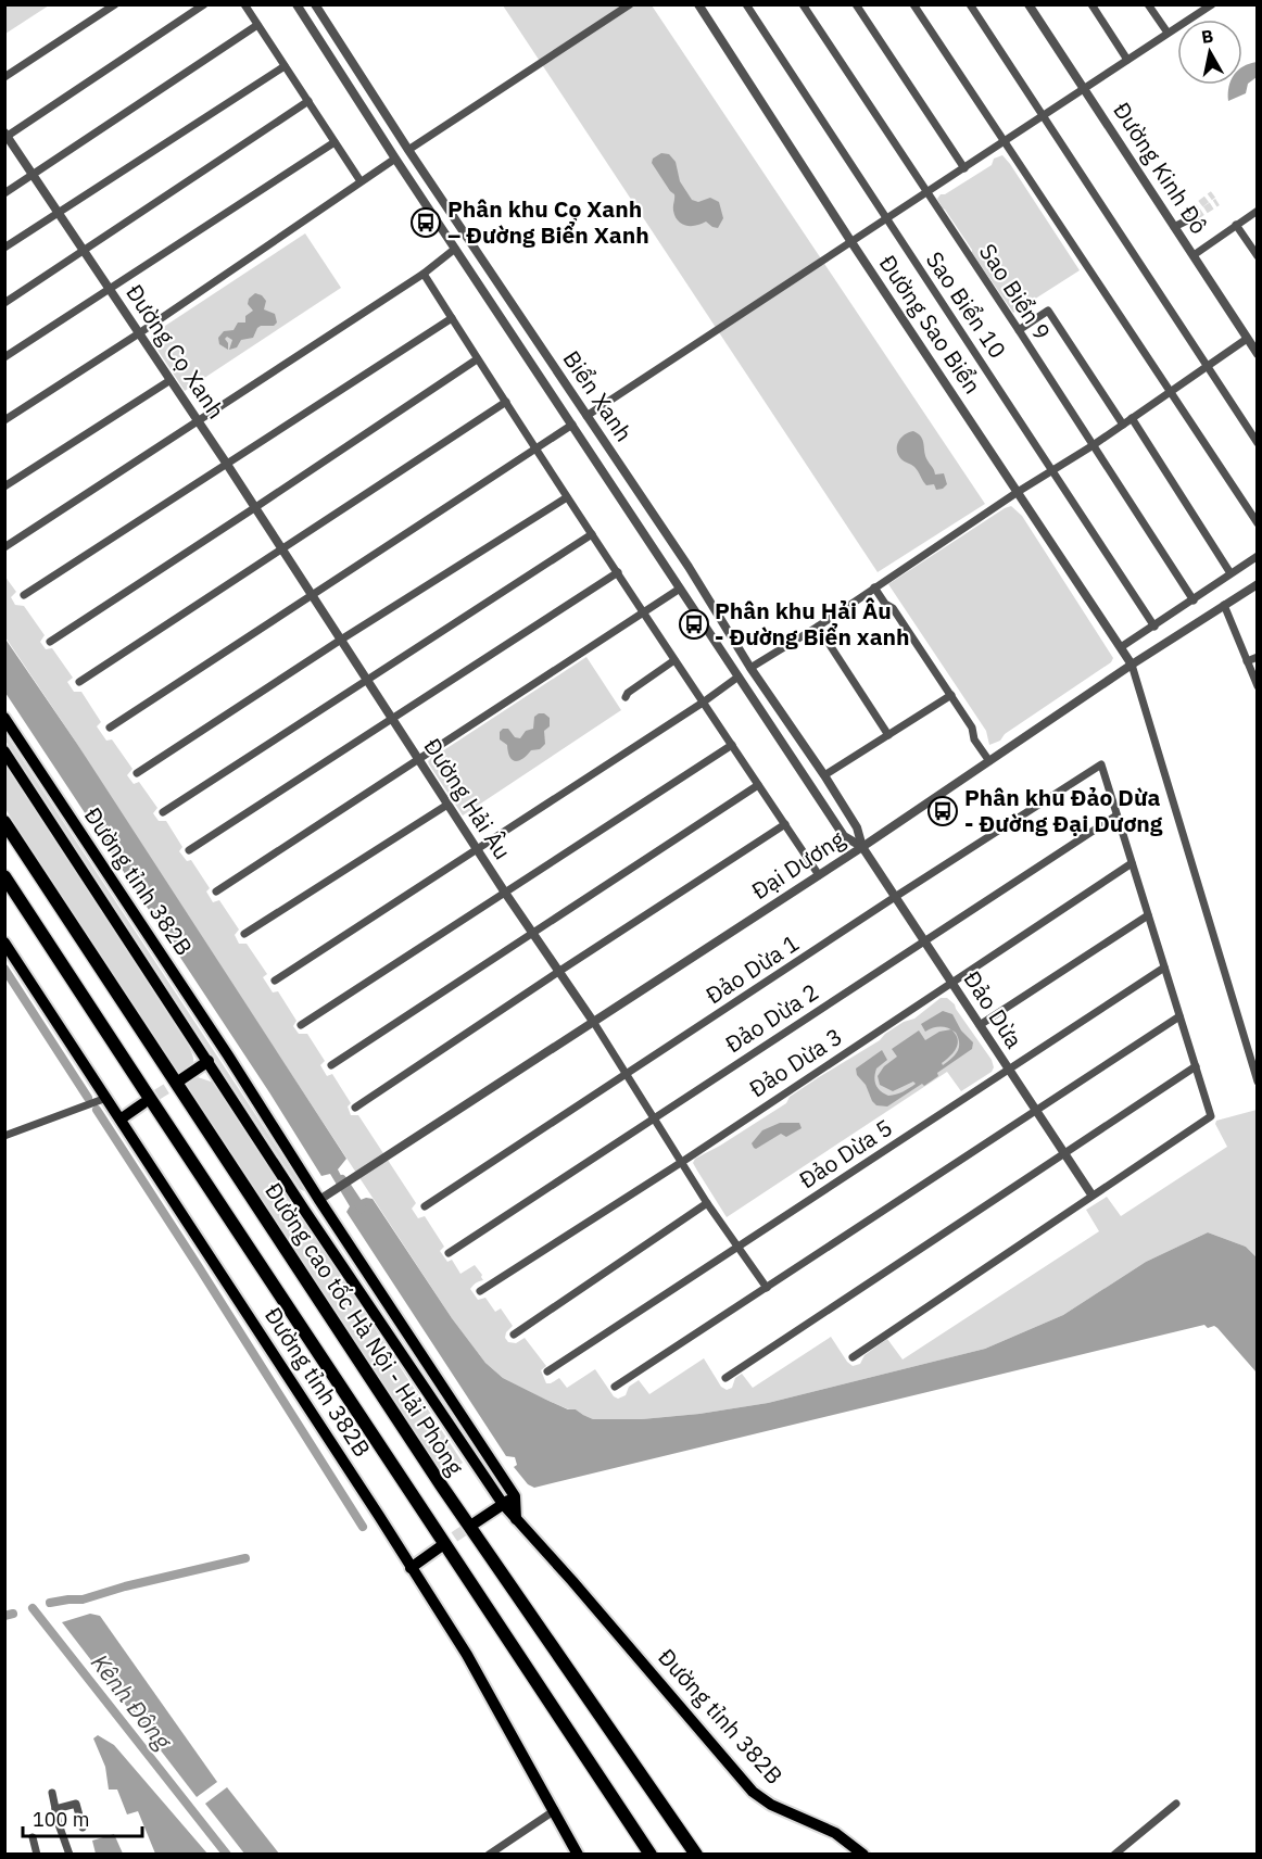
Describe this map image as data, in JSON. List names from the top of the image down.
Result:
{
  "streets": {
    "highway": ["Đường cao tốc Hà Nội - Hải Phòng"],
    "main road": ["Đường tỉnh 382B"],
    "street": [
      "Đường Kinh Đô",
      "Sao Biển 9",
      "Sao Biển 10",
      "Đường Sao Biển",
      "Đường Cọ Xanh",
      "Biển Xanh",
      "Đường Hải Âu",
      "Đại Dương",
      "Đảo Dừa 1",
      "Đảo Dừa",
      "Đảo Dừa 2",
      "Đảo Dừa 3",
      "Đảo Dừa 5"
    ]
  },
  "crossings": [
    ["Đường Sao Biển", "Đại Dương"],
    ["Đường Cọ Xanh", "Đường Hải Âu"],
    ["Biển Xanh", "Đại Dương"],
    ["Biển Xanh", "Đảo Dừa"],
    ["Đường Hải Âu", "Đại Dương"],
    ["Đại Dương", "Đường tỉnh 382B"],
    ["Đại Dương", "Đảo Dừa"],
    ["Đảo Dừa 1", "Đảo Dừa"],
    ["Đảo Dừa 1", "Đảo Dừa 2"],
    ["Đảo Dừa", "Đảo Dừa 2"],
    ["Đảo Dừa", "Đảo Dừa 3"],
    ["Đảo Dừa", "Đảo Dừa 5"]
  ],
  "water": ["Kênh Đông"],
  "places": {
    "bus stop": ["Phân khu Cọ Xanh – Đường Biển Xanh", "Phân khu Hải Âu - Đường Biển xanh", "Phân khu Đảo Dừa - Đường Đại Dương"]
  },
  "scale_bar": "100 m",
  "north": "top"
}
